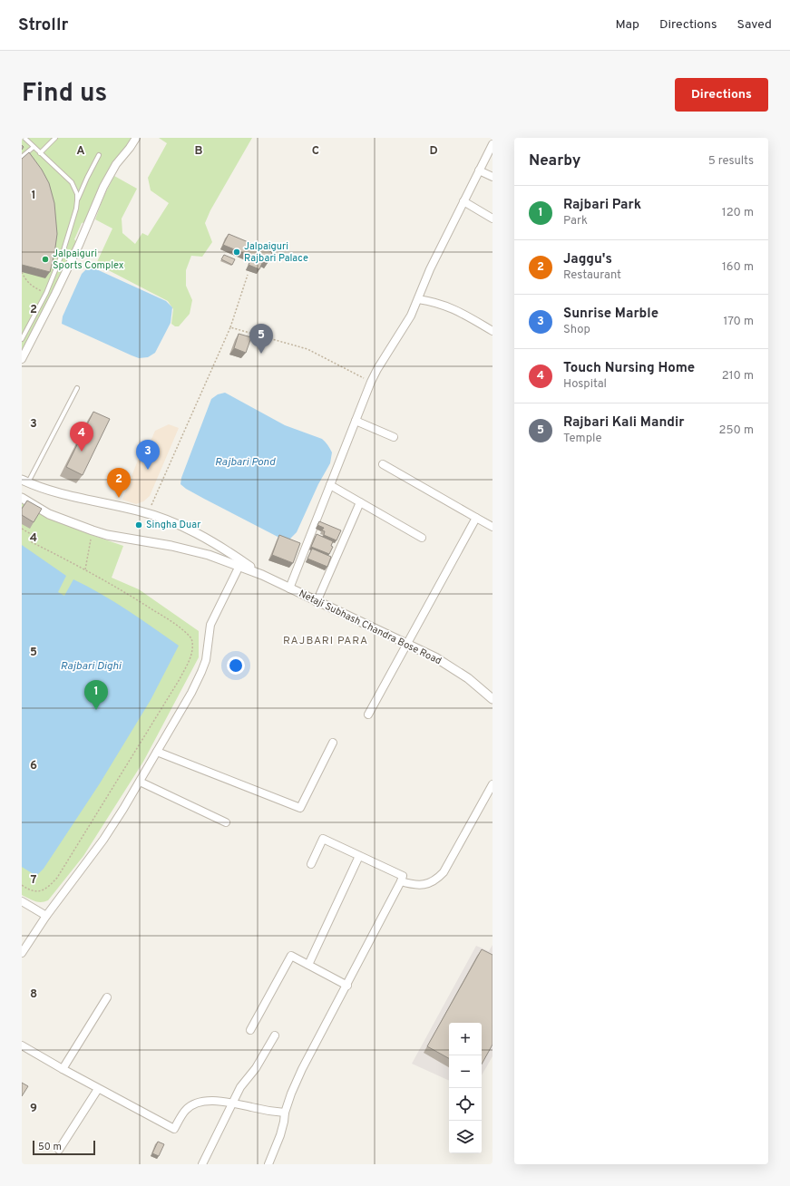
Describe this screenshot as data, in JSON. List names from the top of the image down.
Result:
{
  "streets": {
    "street": ["Netaji Subhash Chandra Bose Road"]
  },
  "districts": ["RAJBARI PARA"],
  "water": ["Rajbari Pond", "Rajbari Dighi"],
  "places": ["Jalpaiguri Rajbari Palace", "Jalpaiguri Sports Complex", "Singha Duar"],
  "scale_bar": "50 m",
  "page": {
    "header": "Strollr",
    "nav": ["Map", "Directions", "Saved"],
    "title": "Find us",
    "buttons": "Directions",
    "heading": ["Nearby", "5 results"],
    "list": [
      {
        "mark": "1",
        "name": "Rajbari Park",
        "note": "Park",
        "value": "120 m"
      },
      {
        "mark": "2",
        "name": "Jaggu's",
        "note": "Restaurant",
        "value": "160 m"
      },
      {
        "mark": "3",
        "name": "Sunrise Marble",
        "note": "Shop",
        "value": "170 m"
      },
      {
        "mark": "4",
        "name": "Touch Nursing Home",
        "note": "Hospital",
        "value": "210 m"
      },
      {
        "mark": "5",
        "name": "Rajbari Kali Mandir",
        "note": "Temple",
        "value": "250 m"
      }
    ],
    "pins": [
      "5",
      "4",
      "3",
      "2",
      "1"
    ],
    "map_buttons": ["+", "−"],
    "scale": "50 m"
  },
  "grid": {
    "columns": [
      "A",
      "B",
      "C",
      "D"
    ],
    "rows": [
      "1",
      "2",
      "3",
      "4",
      "5",
      "6",
      "7",
      "8",
      "9"
    ]
  }
}
